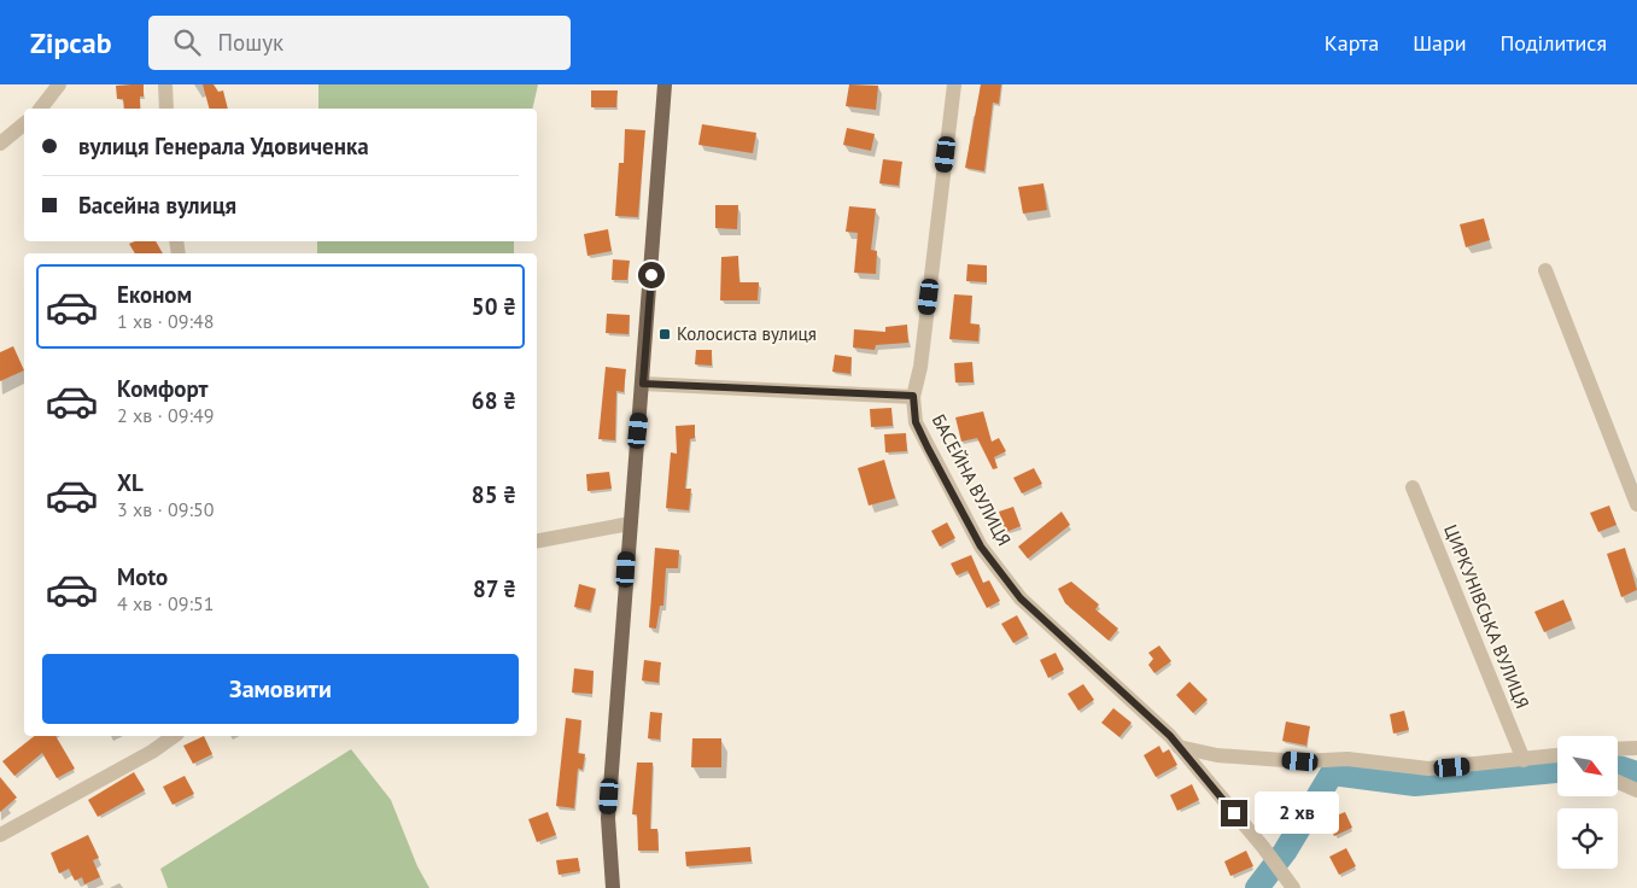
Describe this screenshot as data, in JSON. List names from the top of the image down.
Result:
{
  "streets": {
    "street": ["БАСЕЙНА ВУЛИЦЯ", "ЦИРКУНІВСЬКА ВУЛИЦЯ"]
  },
  "places": {
    "transit": ["Колосиста вулиця"]
  },
  "north": "bottom right",
  "page": {
    "header": "Zipcab",
    "search": "Пошук",
    "nav": ["Карта", "Шари", "Поділитися"],
    "banner": ["вулиця Генерала Удовиченка", "Басейна вулиця"],
    "list": [
      {
        "name": "Економ",
        "note": "1 хв · 09:48",
        "value": "50 ₴"
      },
      {
        "name": "Комфорт",
        "note": "2 хв · 09:49",
        "value": "68 ₴"
      },
      {
        "name": "XL",
        "note": "3 хв · 09:50",
        "value": "85 ₴"
      },
      {
        "name": "Moto",
        "note": "4 хв · 09:51",
        "value": "87 ₴"
      }
    ],
    "buttons": "Замовити",
    "bubble": "2 хв"
  }
}
